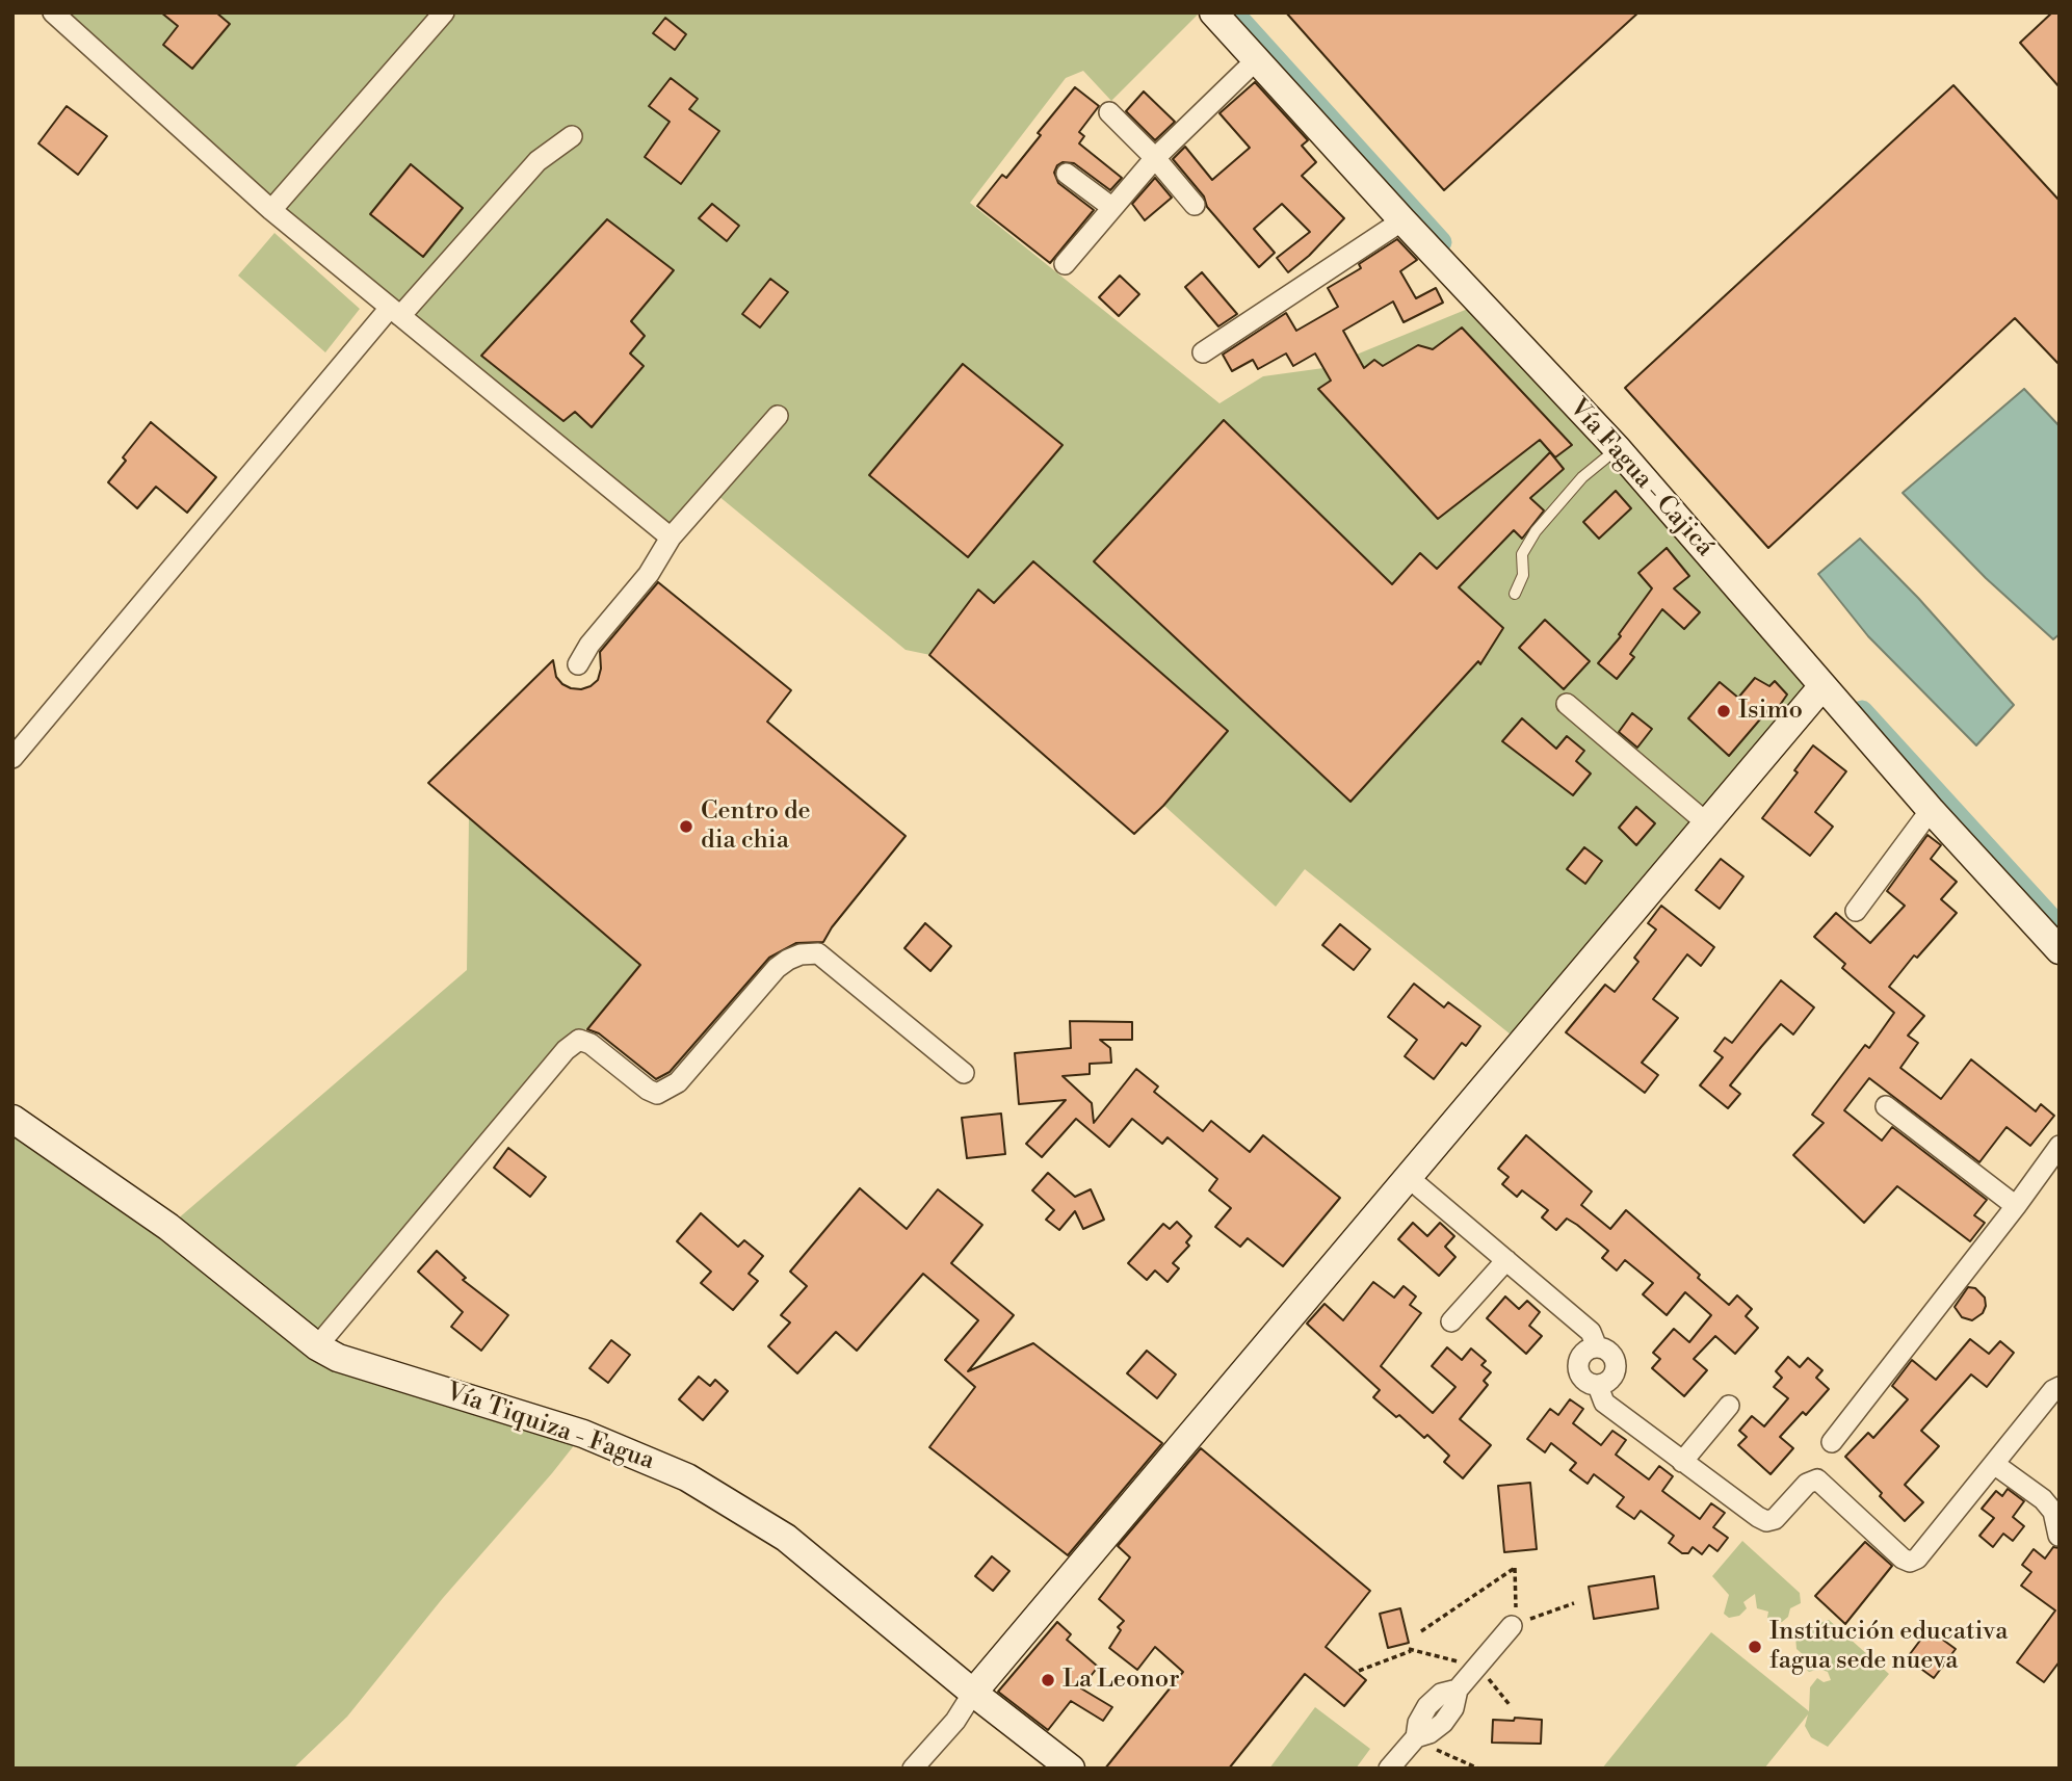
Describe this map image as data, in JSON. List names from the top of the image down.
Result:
{
  "streets": {
    "street": ["Vía Fagua - Cajicá", "Vía Tiquiza - Fagua"]
  },
  "places": [
    "Isimo",
    "Centro de dia chia",
    "Institución educativa fagua sede nueva",
    "La Leonor"
  ]
}
